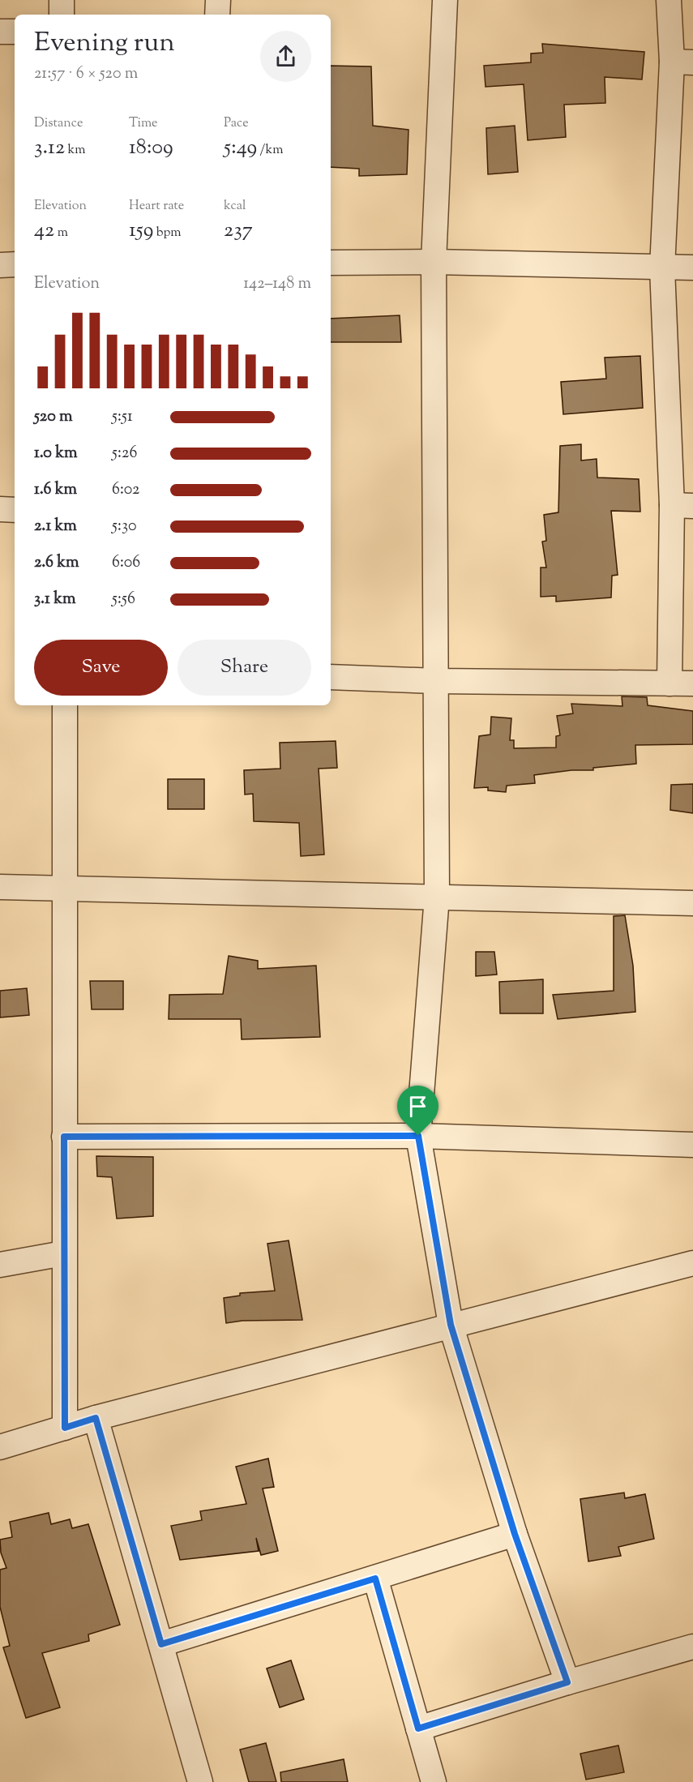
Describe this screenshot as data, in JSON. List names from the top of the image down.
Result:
{
  "page": {
    "heading": ["Evening run", "21:57 · 6 × 520 m"],
    "stats": [
      ["Distance", "3.12 km"],
      ["Time", "18:09"],
      ["Pace", "5:49 /km"],
      ["Elevation", "42 m"],
      ["Heart rate", "159 bpm"],
      ["kcal", "237"]
    ],
    "chart": ["Elevation", "142–148 m"],
    "list": [
      {
        "name": "520 m",
        "note": "5:51"
      },
      {
        "name": "1.0 km",
        "note": "5:26"
      },
      {
        "name": "1.6 km",
        "note": "6:02"
      },
      {
        "name": "2.1 km",
        "note": "5:30"
      },
      {
        "name": "2.6 km",
        "note": "6:06"
      },
      {
        "name": "3.1 km",
        "note": "5:56"
      }
    ],
    "buttons": ["Save", "Share"]
  }
}
